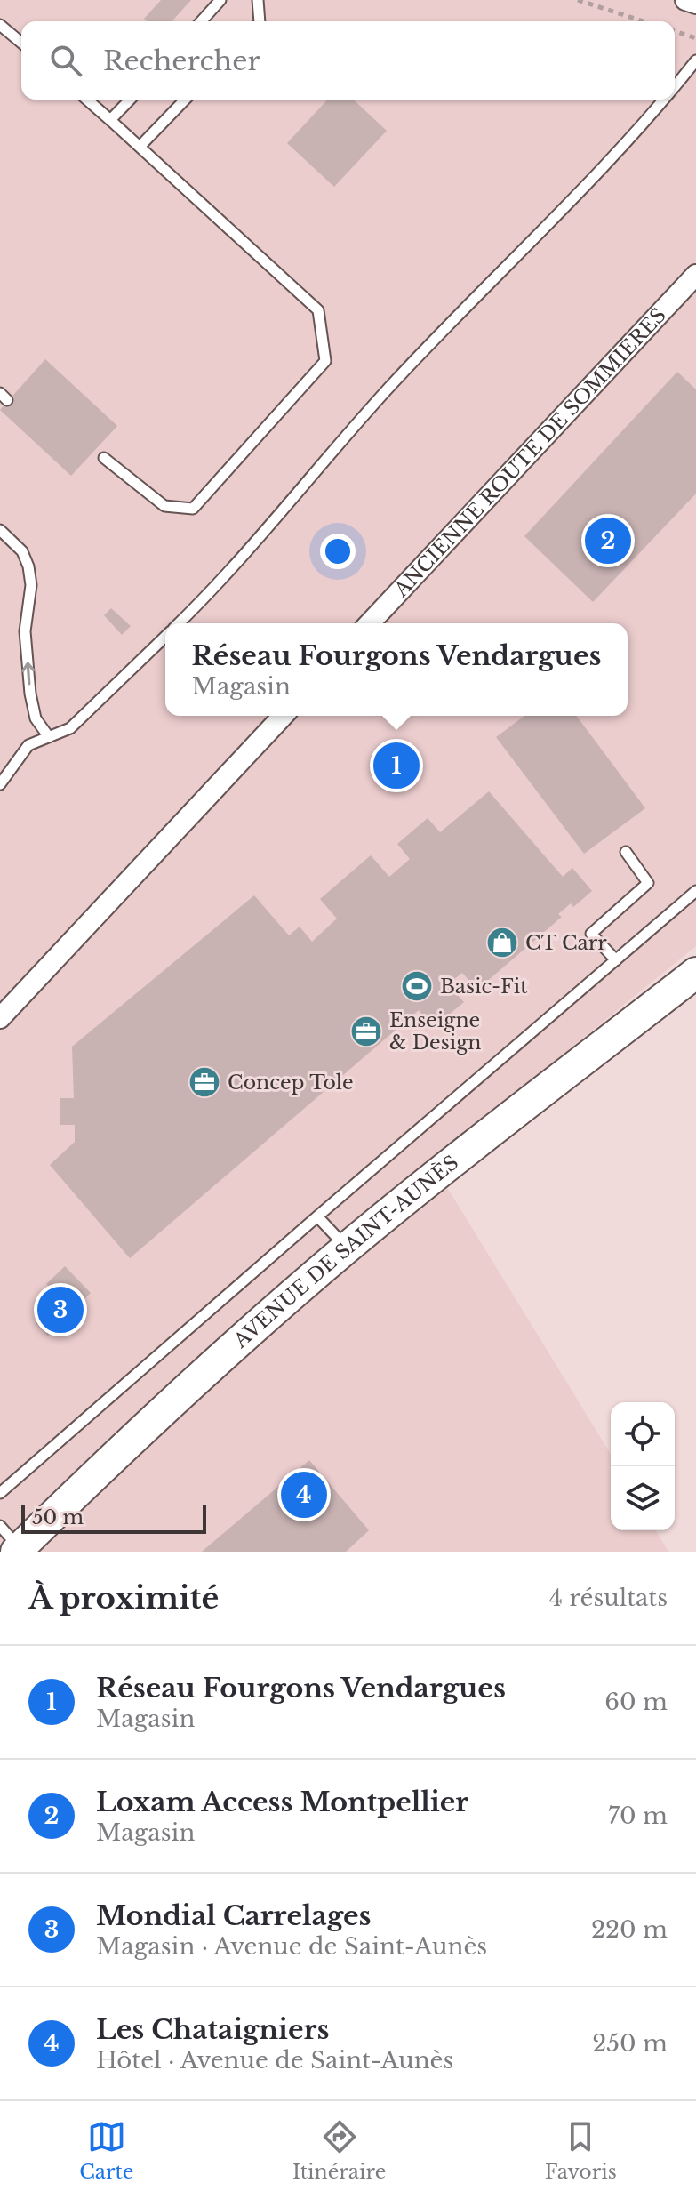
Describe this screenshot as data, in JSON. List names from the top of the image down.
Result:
{
  "streets": {
    "main road": ["AVENUE DE SAINT-AUNÈS"],
    "street": ["ANCIENNE ROUTE DE SOMMIÈRES"]
  },
  "places": {
    "shop": ["CT Carr"],
    "sports": ["Basic-Fit"],
    "office": ["Enseigne & Design", "Concep Tole"]
  },
  "scale_bar": "50 m",
  "page": {
    "search": "Rechercher",
    "pins": [
      "2",
      "1",
      "3",
      "4"
    ],
    "popup": ["Réseau Fourgons Vendargues", "Magasin"],
    "scale": "50 m",
    "heading": ["À proximité", "4 résultats"],
    "list": [
      {
        "mark": "1",
        "name": "Réseau Fourgons Vendargues",
        "note": "Magasin",
        "value": "60 m"
      },
      {
        "mark": "2",
        "name": "Loxam Access Montpellier",
        "note": "Magasin",
        "value": "70 m"
      },
      {
        "mark": "3",
        "name": "Mondial Carrelages",
        "note": "Magasin · Avenue de Saint-Aunès",
        "value": "220 m"
      },
      {
        "mark": "4",
        "name": "Les Chataigniers",
        "note": "Hôtel · Avenue de Saint-Aunès",
        "value": "250 m"
      }
    ],
    "nav": ["Carte", "Itinéraire", "Favoris"]
  }
}
